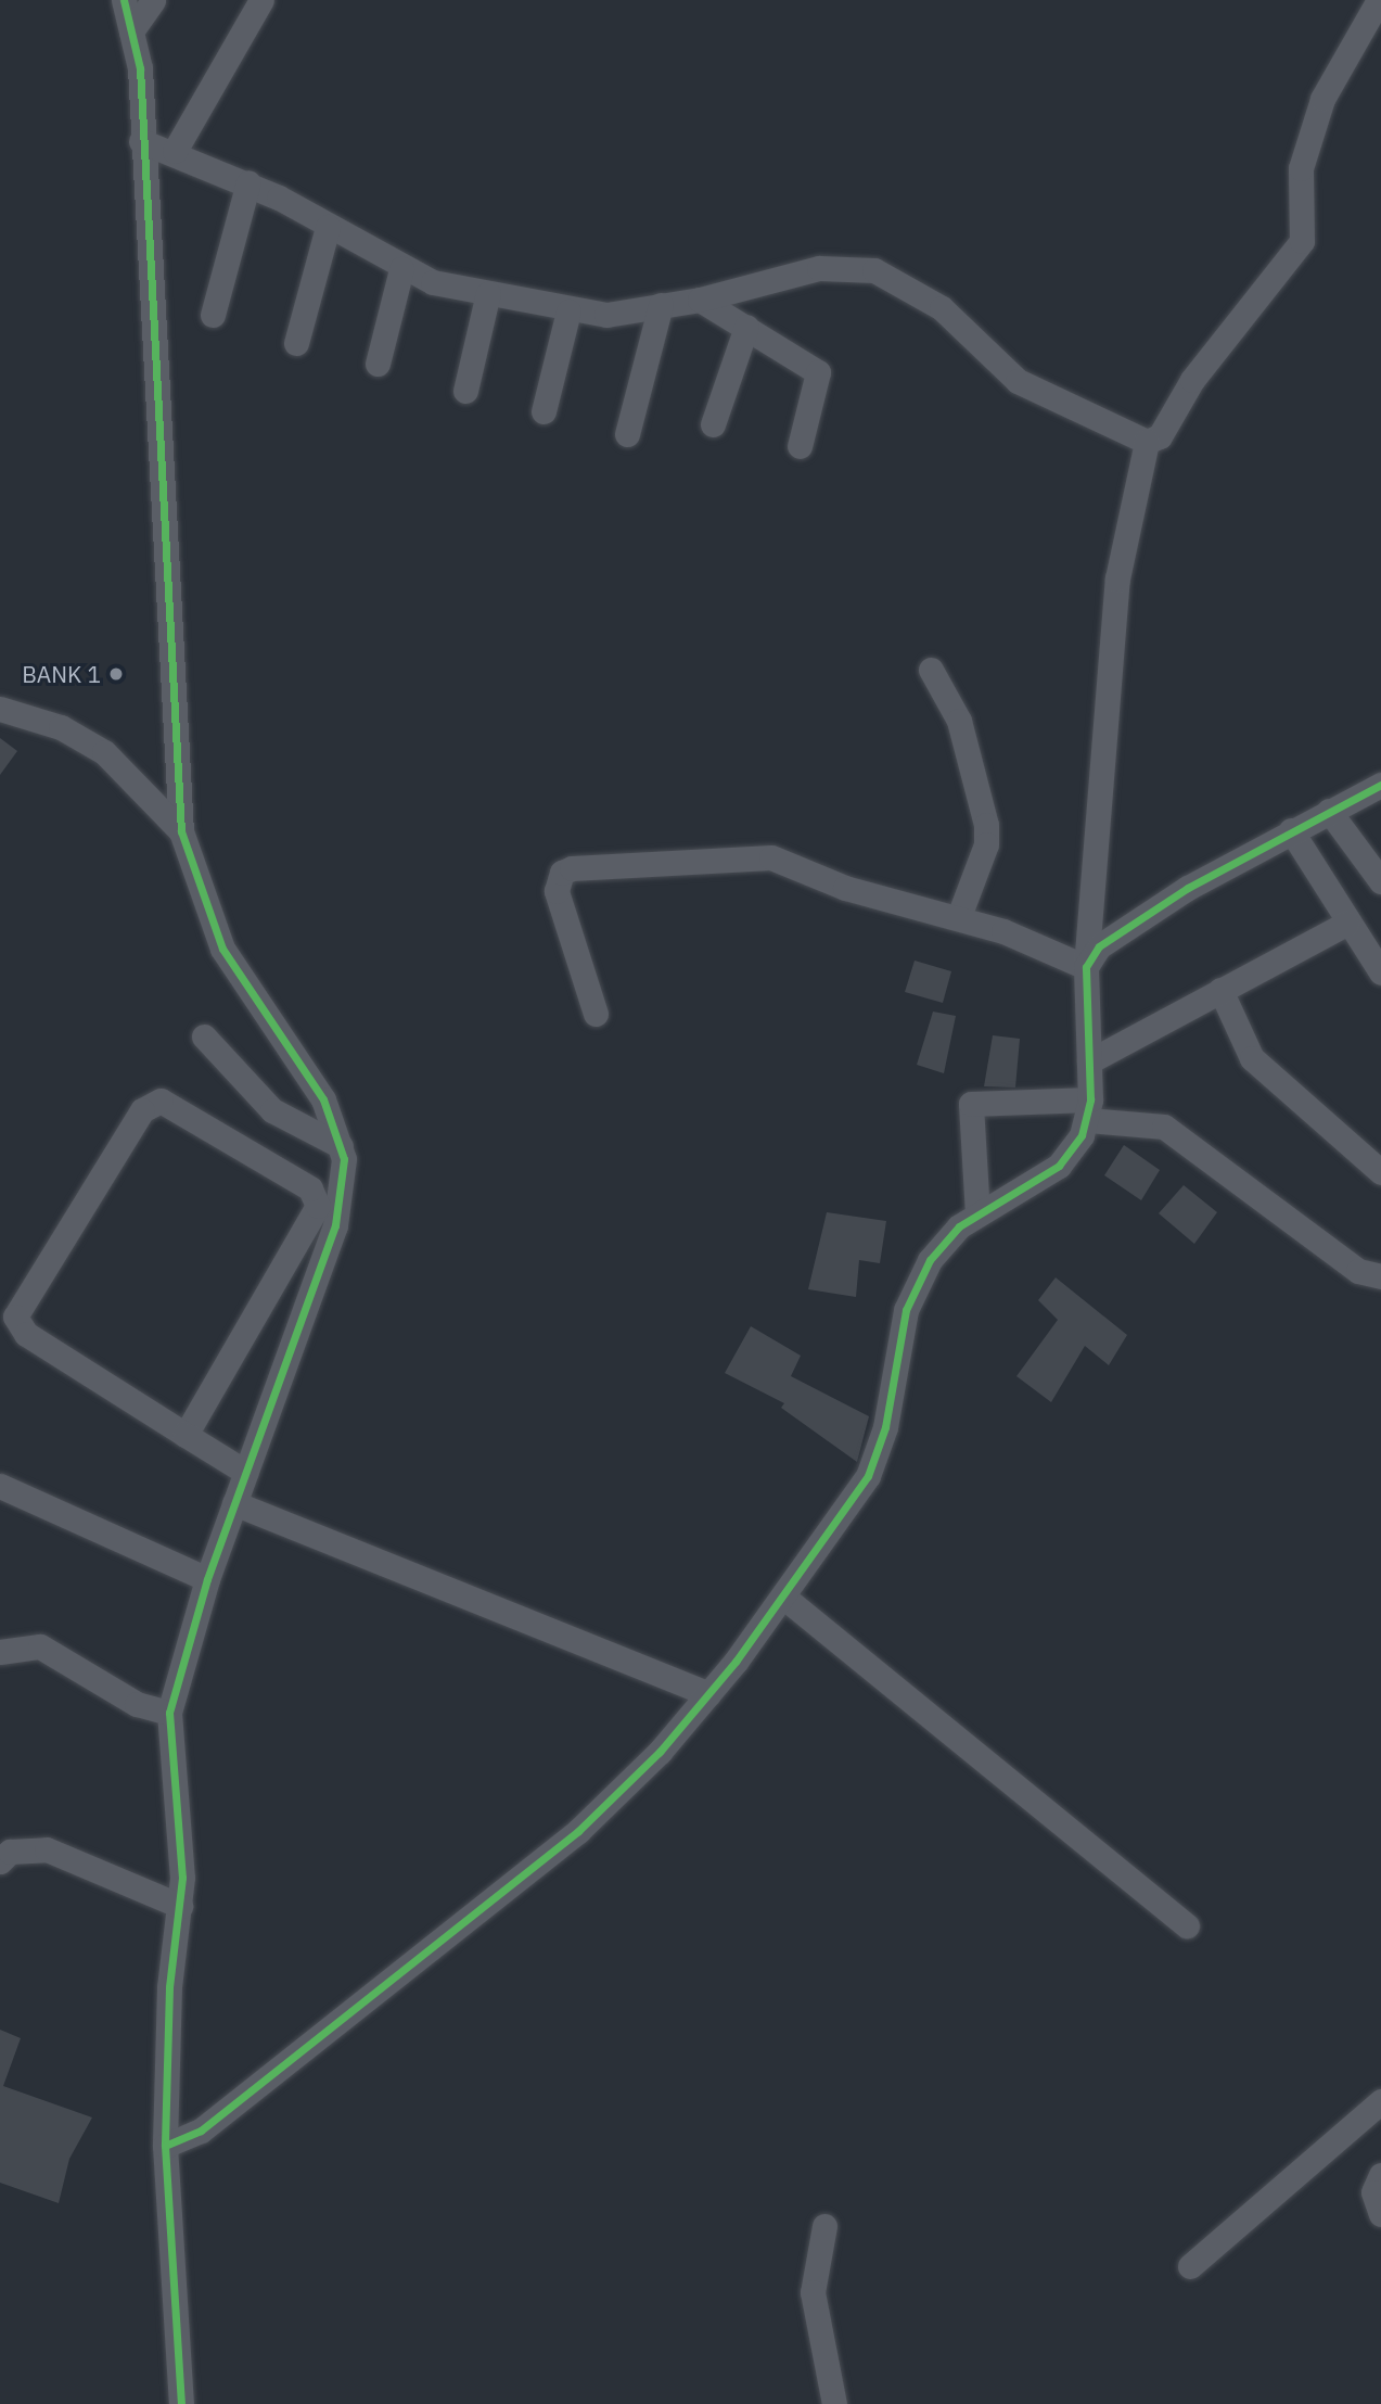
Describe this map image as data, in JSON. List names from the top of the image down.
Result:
{
  "places": ["BANK 1"]
}
